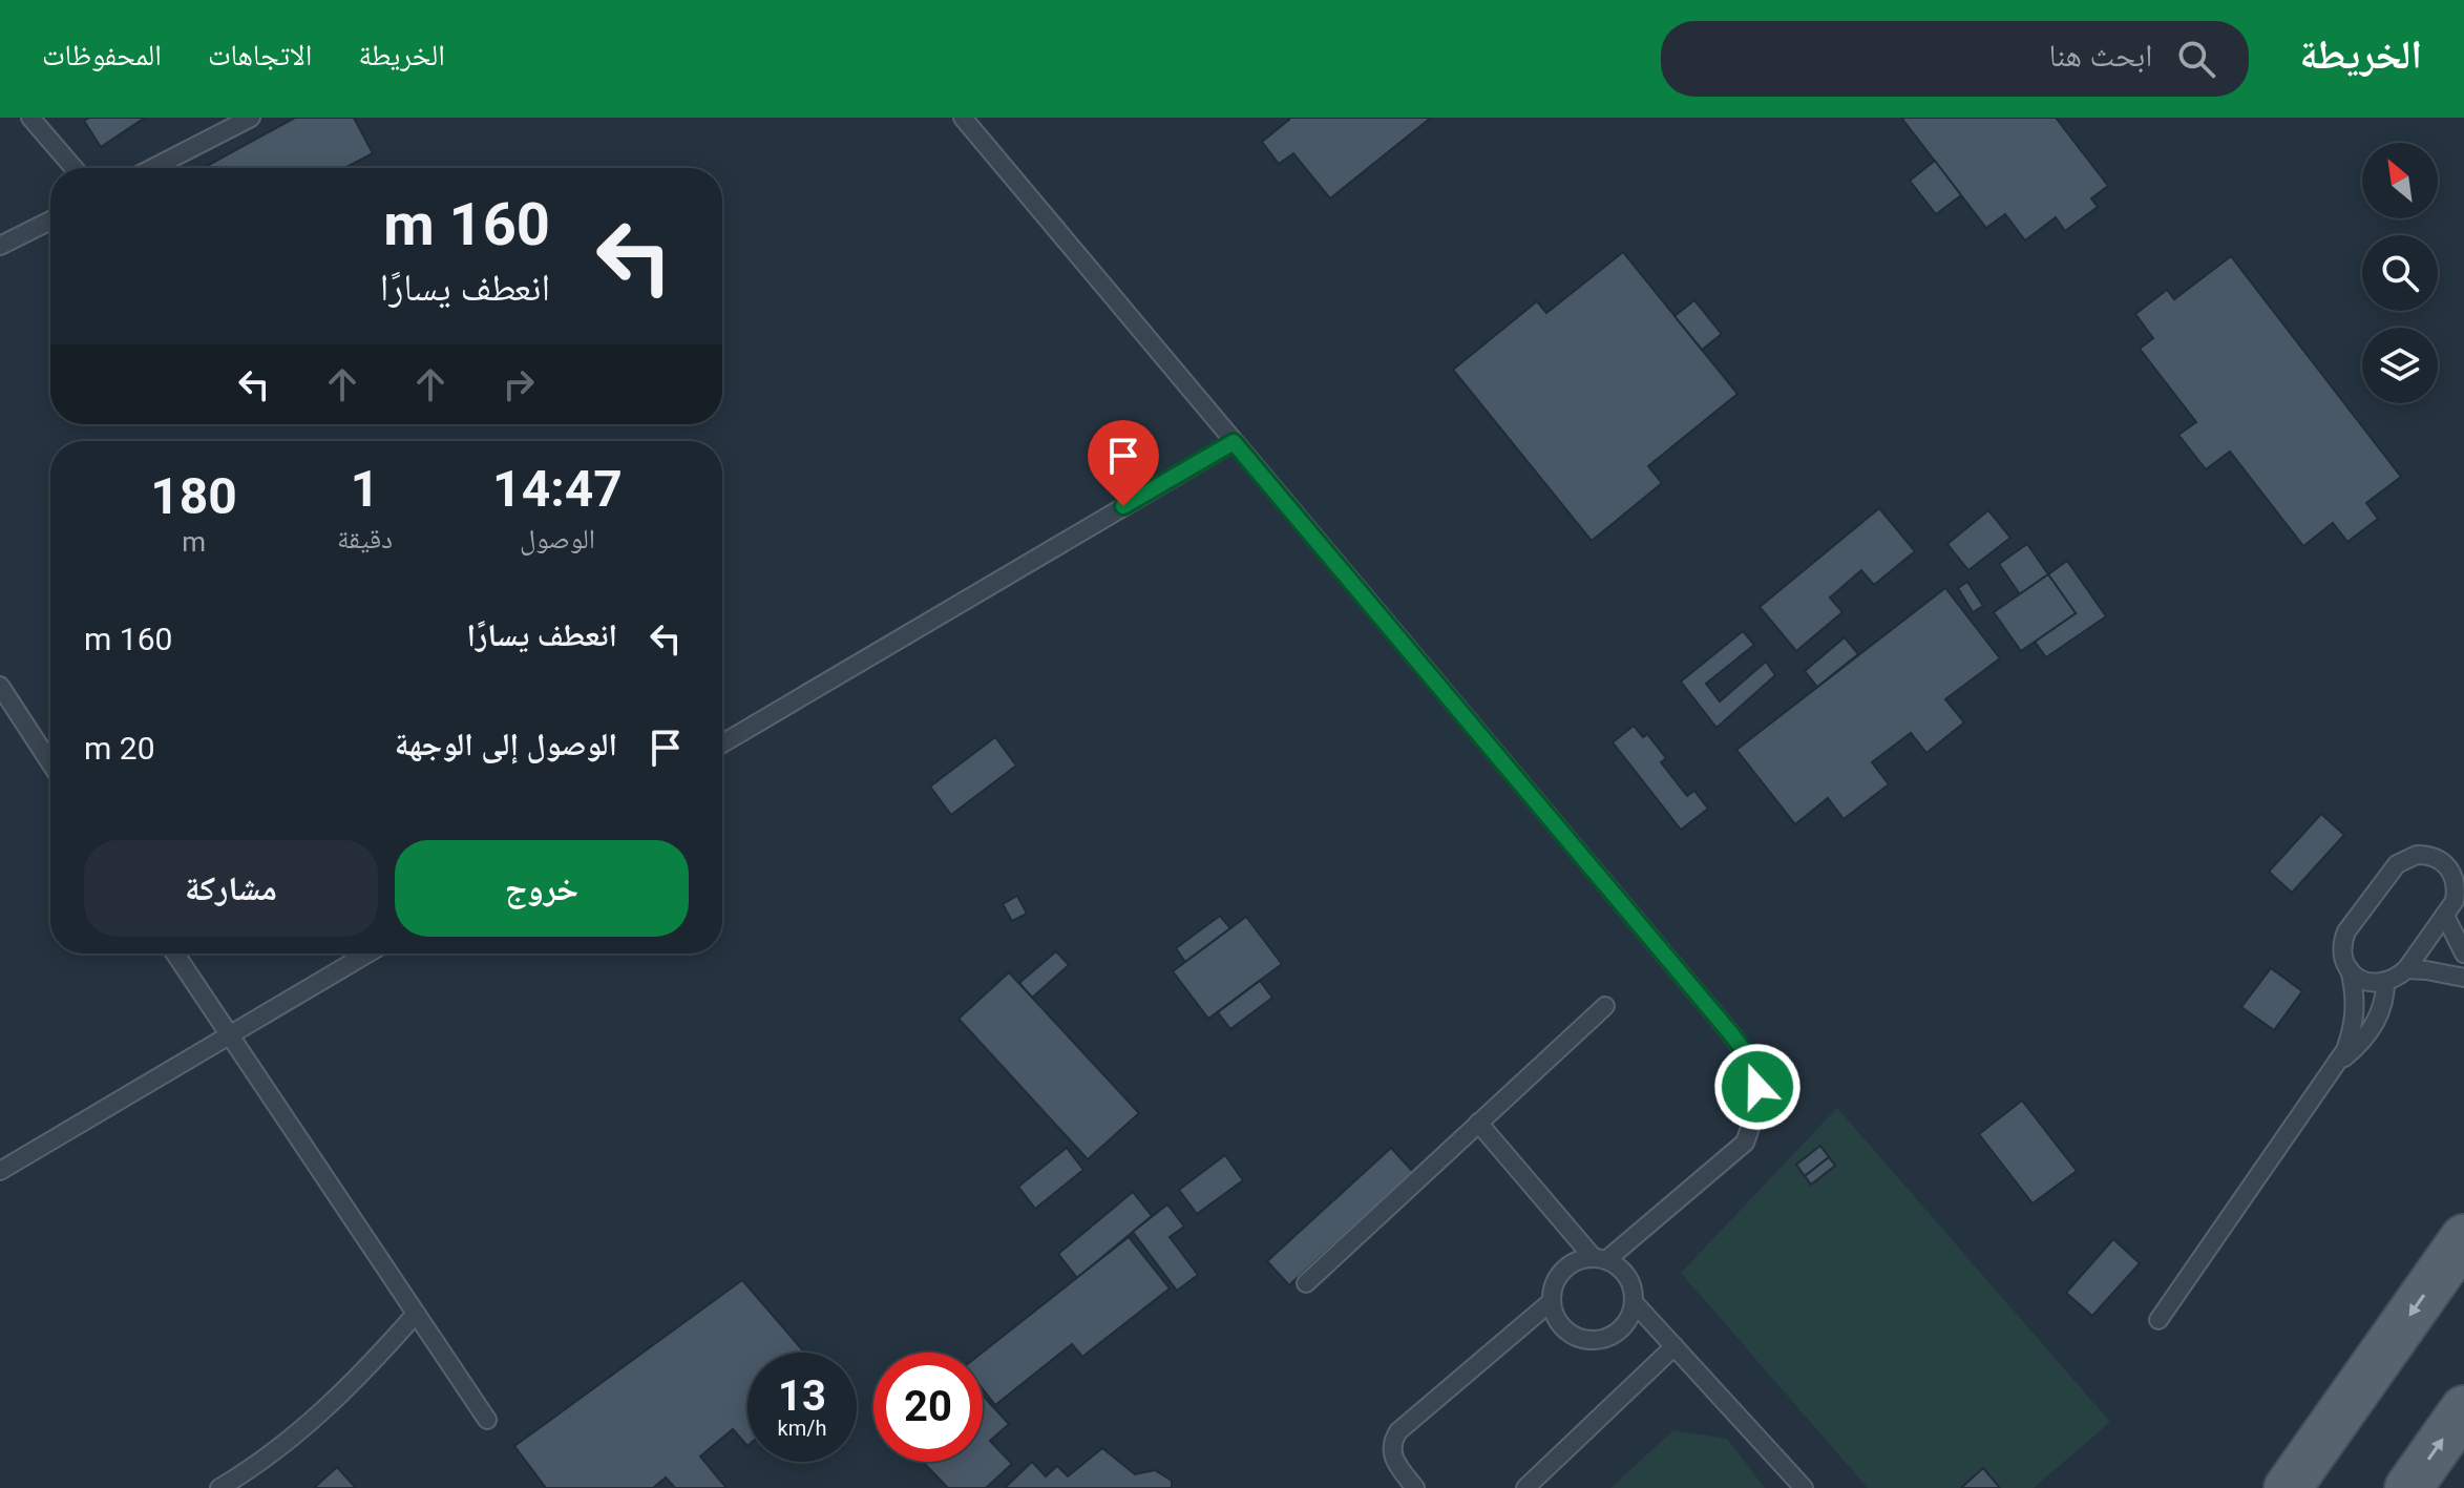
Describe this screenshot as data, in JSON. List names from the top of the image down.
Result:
{
  "north": "top left",
  "page": {
    "header": "الخريطة",
    "search": "ابحث هنا",
    "nav": ["الخريطة", "الاتجاهات", "المحفوظات"],
    "turn": ["160 m", "انعطف يسارًا"],
    "eta": [
      "14:47",
      "الوصول",
      "1",
      "دقيقة",
      "180",
      "m"
    ],
    "list": [
      {
        "name": "انعطف يسارًا",
        "value": "160 m"
      },
      {
        "name": "الوصول إلى الوجهة",
        "value": "20 m"
      }
    ],
    "buttons": ["خروج", "مشاركة"],
    "speed": "13 km/h",
    "limit": "20"
  }
}
